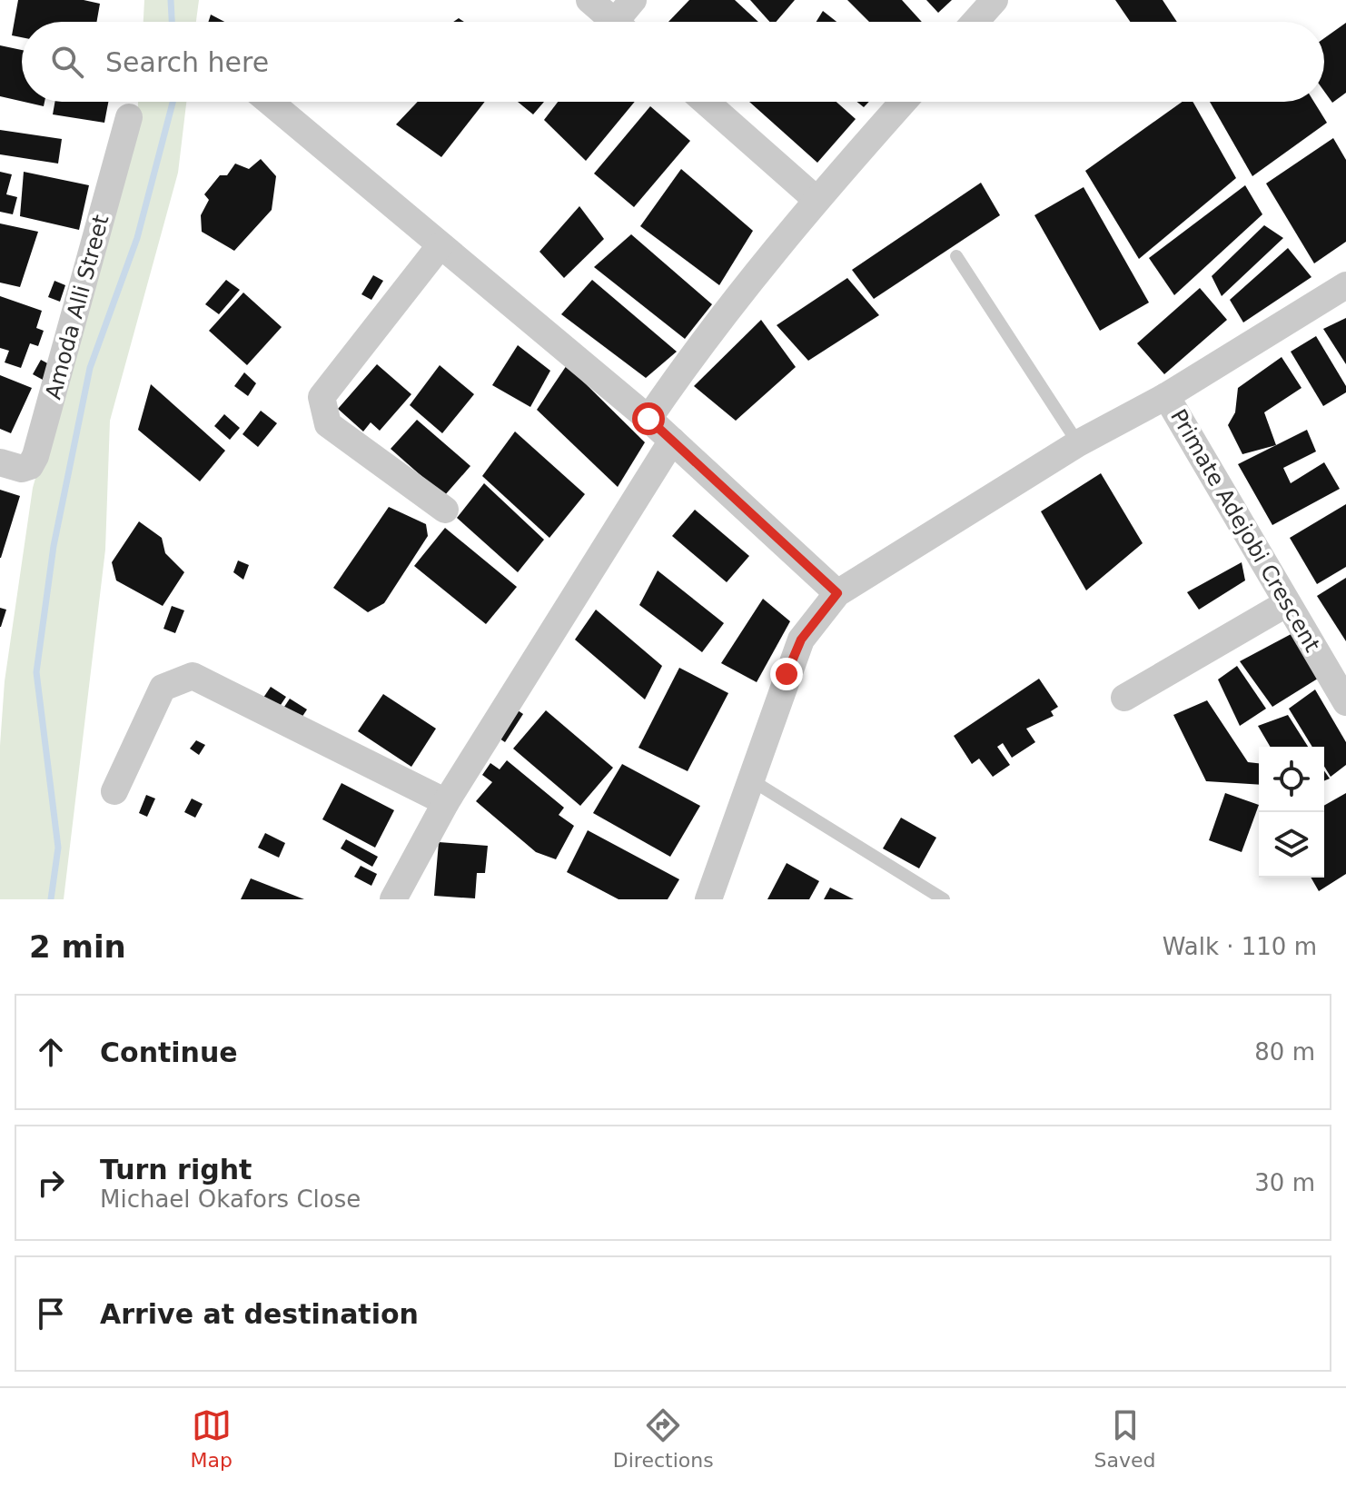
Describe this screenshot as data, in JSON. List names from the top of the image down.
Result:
{
  "streets": {
    "street": ["Amoda Alli Street", "Primate Adejobi Crescent"]
  },
  "page": {
    "search": "Search here",
    "heading": ["2 min", "Walk · 110 m"],
    "list": [
      ["Continue", "80 m"],
      ["Turn right", "Michael Okafors Close", "30 m"],
      "Arrive at destination"
    ],
    "nav": ["Map", "Directions", "Saved"]
  }
}
